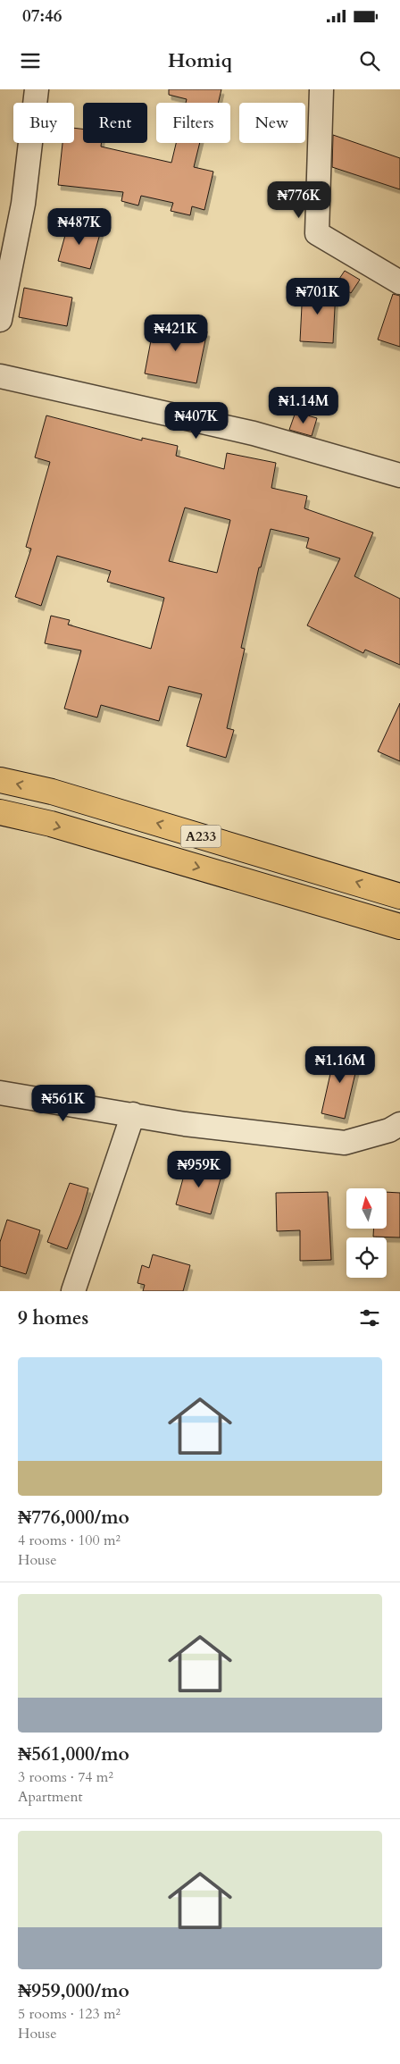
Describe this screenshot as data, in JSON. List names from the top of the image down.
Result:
{
  "streets": {
    "highway": ["A233"]
  },
  "north": "top",
  "page": {
    "status": "07:46",
    "header": "Homiq",
    "chip": [
      "Buy",
      "Rent",
      "Filters",
      "New"
    ],
    "price": [
      "₦776K",
      "₦487K",
      "₦701K",
      "₦421K",
      "₦1.14M",
      "₦407K",
      "₦1.16M",
      "₦561K",
      "₦959K"
    ],
    "heading": "9 homes",
    "list": [
      {
        "name": "₦776,000/mo",
        "note": "4 rooms · 100 m² · House"
      },
      {
        "name": "₦561,000/mo",
        "note": "3 rooms · 74 m² · Apartment"
      },
      {
        "name": "₦959,000/mo",
        "note": "5 rooms · 123 m² · House"
      }
    ]
  }
}
